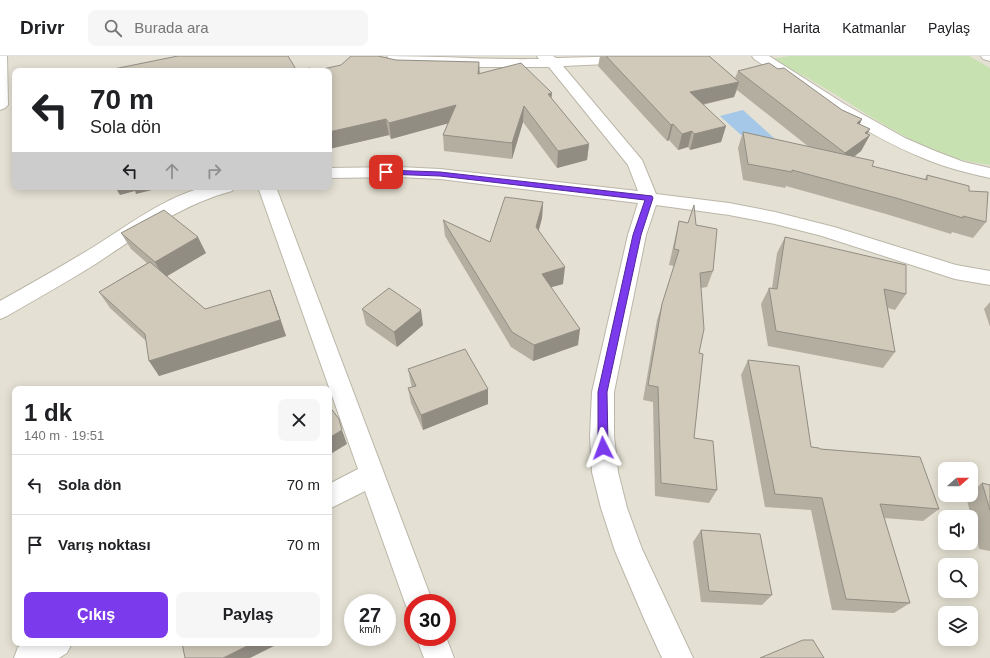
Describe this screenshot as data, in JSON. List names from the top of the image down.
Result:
{
  "north": "right",
  "page": {
    "header": "Drivr",
    "search": "Burada ara",
    "nav": ["Harita", "Katmanlar", "Paylaş"],
    "turn": ["70 m", "Sola dön"],
    "heading": ["1 dk", "140 m · 19:51"],
    "list": [
      {
        "name": "Sola dön",
        "value": "70 m"
      },
      {
        "name": "Varış noktası",
        "value": "70 m"
      }
    ],
    "buttons": ["Çıkış", "Paylaş"],
    "speed": "27 km/h",
    "limit": "30"
  }
}
